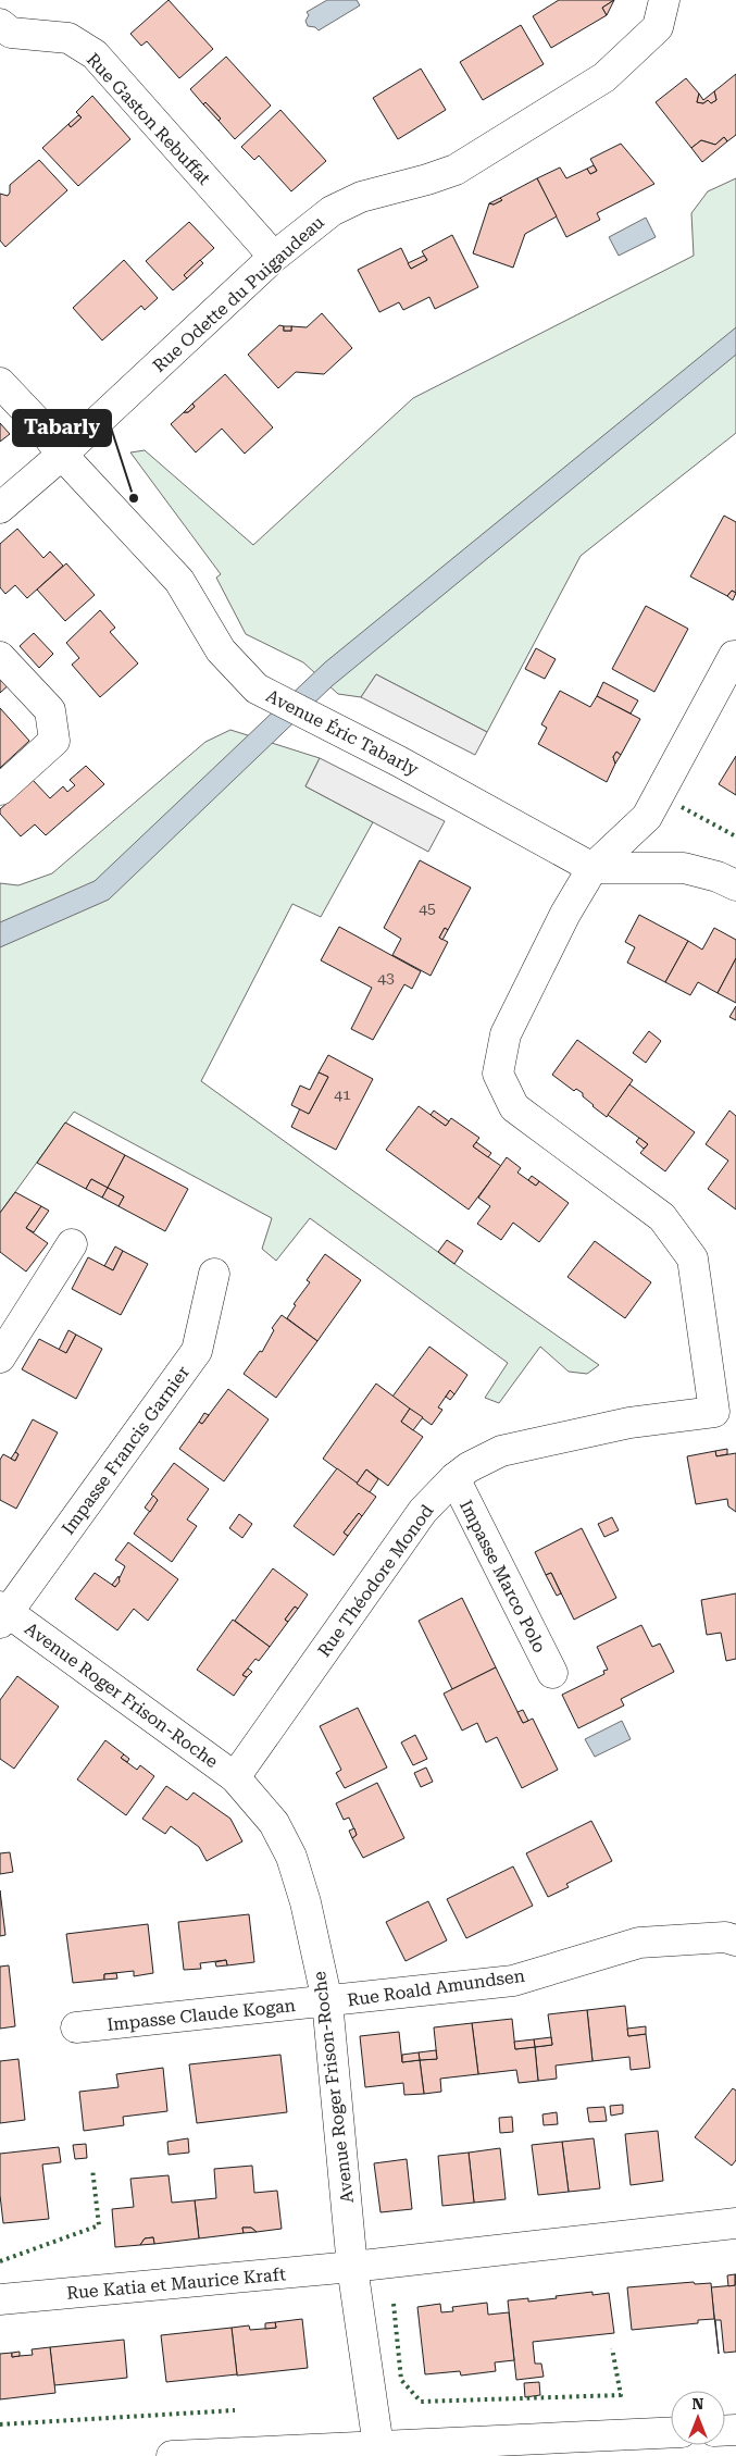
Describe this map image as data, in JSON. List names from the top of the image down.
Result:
{
  "streets": {
    "street": [
      "Rue Gaston Rebuffat",
      "Rue Odette du Puigaudeau",
      "Avenue Éric Tabarly",
      "Impasse Francis Garnier",
      "Impasse Marco Polo",
      "Rue Théodore Monod",
      "Avenue Roger Frison-Roche",
      "Rue Roald Amundsen",
      "Impasse Claude Kogan",
      "Rue Katia et Maurice Kraft"
    ]
  },
  "crossings": [
    ["Rue Gaston Rebuffat", "Rue Odette du Puigaudeau"],
    ["Rue Odette du Puigaudeau", "Avenue Éric Tabarly"],
    ["Avenue Éric Tabarly", "Rue Théodore Monod"],
    ["Impasse Francis Garnier", "Avenue Roger Frison-Roche"],
    ["Impasse Marco Polo", "Rue Théodore Monod"],
    ["Rue Théodore Monod", "Avenue Roger Frison-Roche"],
    ["Avenue Roger Frison-Roche", "Rue Roald Amundsen"],
    ["Avenue Roger Frison-Roche", "Impasse Claude Kogan"],
    ["Avenue Roger Frison-Roche", "Rue Katia et Maurice Kraft"],
    ["Rue Roald Amundsen", "Impasse Claude Kogan"]
  ],
  "places": ["Tabarly"],
  "house_numbers": ["45", "43", "41"],
  "north": "top"
}
